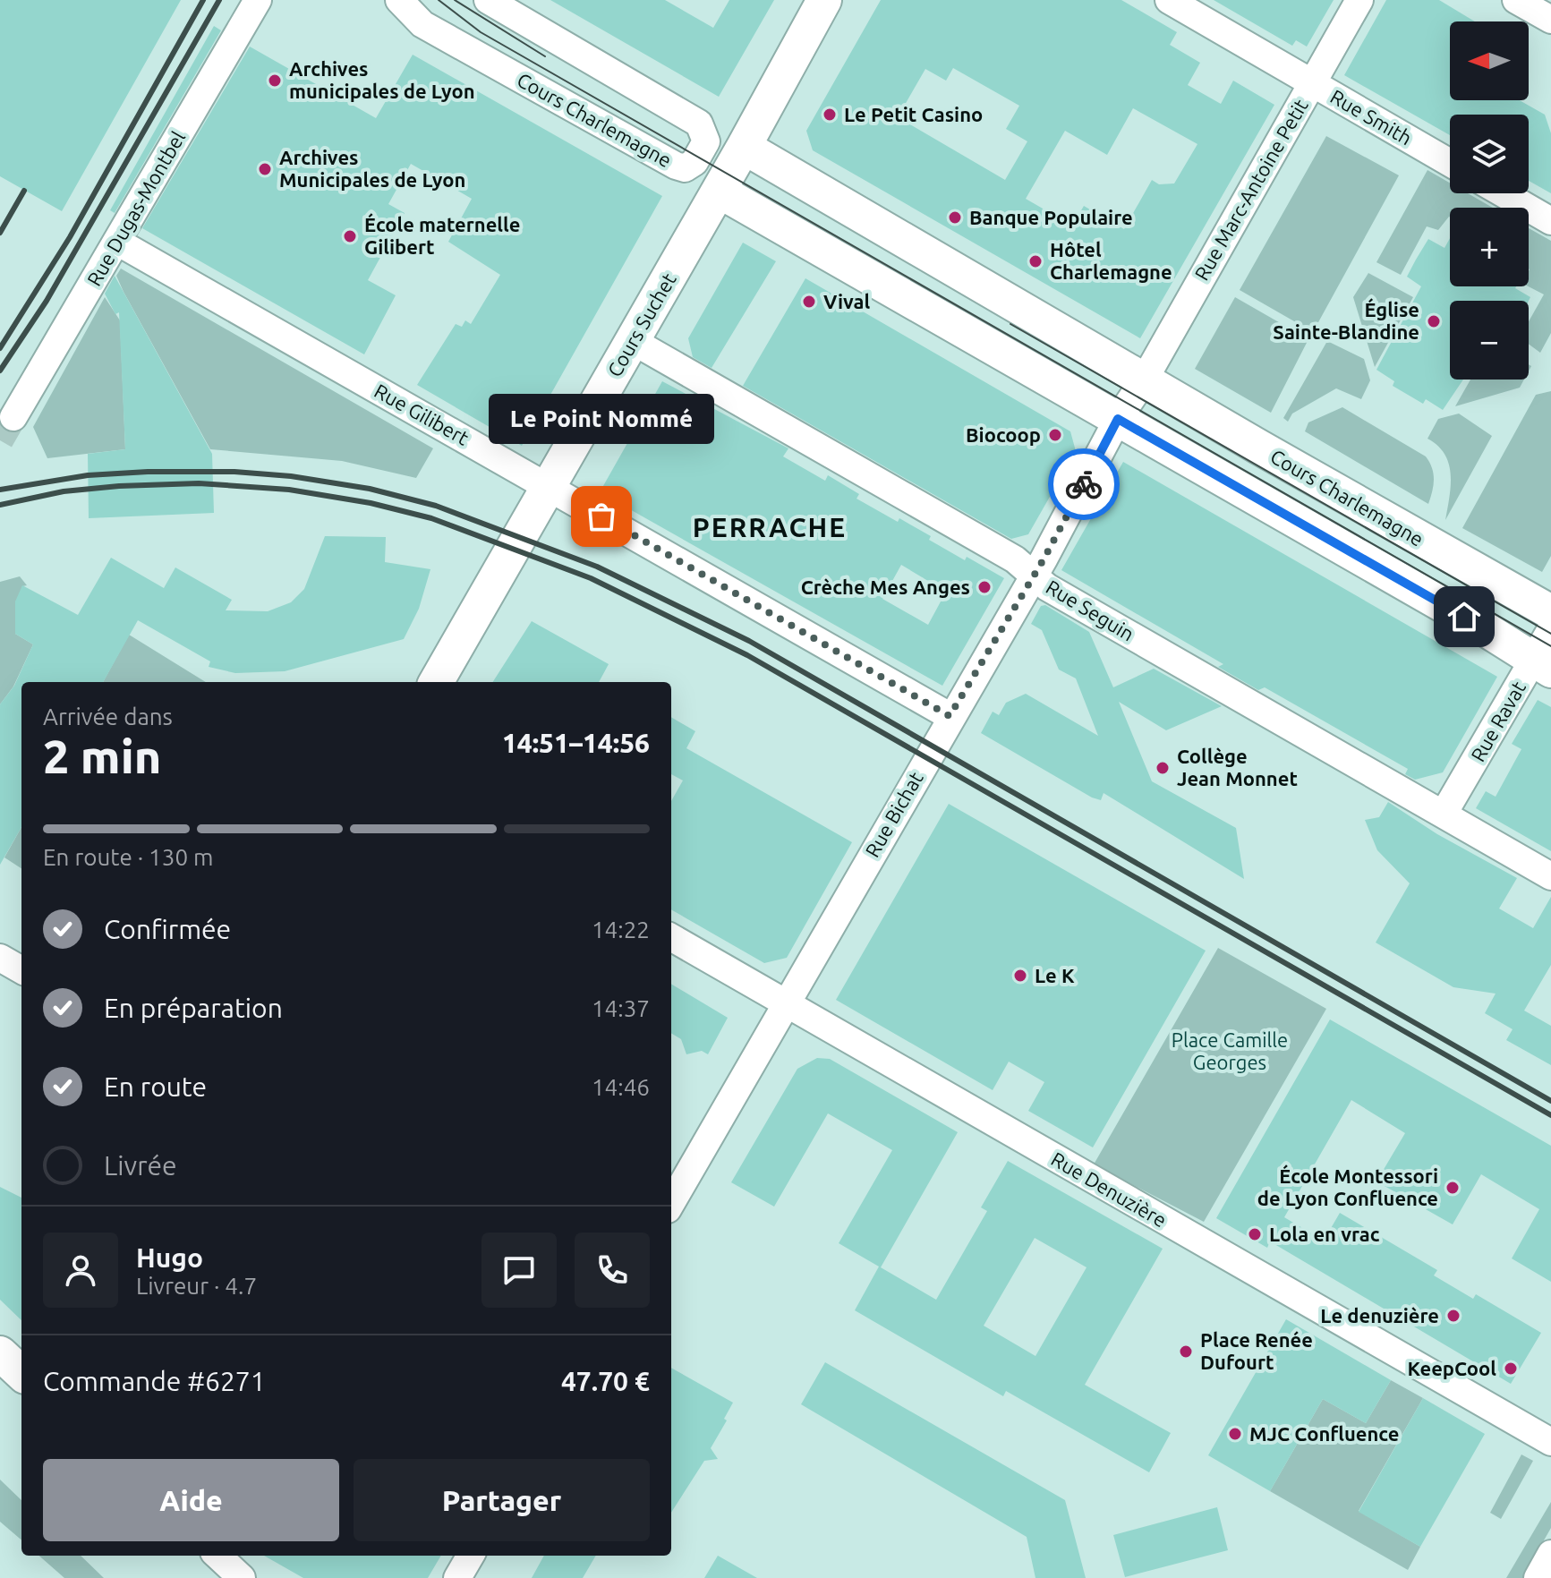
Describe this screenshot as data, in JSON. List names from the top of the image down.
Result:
{
  "streets": {
    "street": [
      "Rue Smith",
      "Cours Charlemagne",
      "Rue Marc-Antoine Petit",
      "Rue Dugas-Montbel",
      "Cours Suchet",
      "Rue Gilibert",
      "Rue Seguin",
      "Rue Ravat",
      "Rue Bichat",
      "Rue Denuzière"
    ]
  },
  "crossings": [
    ["Rue Smith", "Rue Marc-Antoine Petit"],
    ["Cours Charlemagne", "Rue Marc-Antoine Petit"],
    ["Cours Charlemagne", "Cours Suchet"],
    ["Rue Dugas-Montbel", "Rue Gilibert"],
    ["Cours Suchet", "Rue Gilibert"],
    ["Cours Suchet", "Rue Seguin"],
    ["Rue Gilibert", "Rue Bichat"],
    ["Rue Seguin", "Rue Ravat"],
    ["Rue Seguin", "Rue Bichat"],
    ["Rue Bichat", "Rue Denuzière"]
  ],
  "districts": ["PERRACHE"],
  "parks": ["Place Camille Georges"],
  "places": [
    "Archives municipales de Lyon",
    "Le Petit Casino",
    "Archives Municipales de Lyon",
    "Banque Populaire",
    "École maternelle Gilibert",
    "Hôtel Charlemagne",
    "Vival",
    "Église Sainte-Blandine",
    "Biocoop",
    "Le Point Nommé",
    "Crèche Mes Anges",
    "Collège Jean Monnet",
    "Le K",
    "École Montessori de Lyon Confluence",
    "Lola en vrac",
    "Le denuzière",
    "Place Renée Dufourt",
    "KeepCool",
    "MJC Confluence"
  ],
  "north": "left",
  "page": {
    "map_buttons": ["+", "−"],
    "bubble": "Le Point Nommé",
    "heading": ["2 min", "Arrivée dans", "14:51–14:56"],
    "panel": [
      "Hugo",
      "Livreur · 4.7",
      "Commande #6271",
      "47.70 €"
    ],
    "bar": "En route · 130 m",
    "list": [
      ["Confirmée", "14:22"],
      ["En préparation", "14:37"],
      ["En route", "14:46"],
      "Livrée"
    ],
    "buttons": ["Aide", "Partager"]
  }
}
